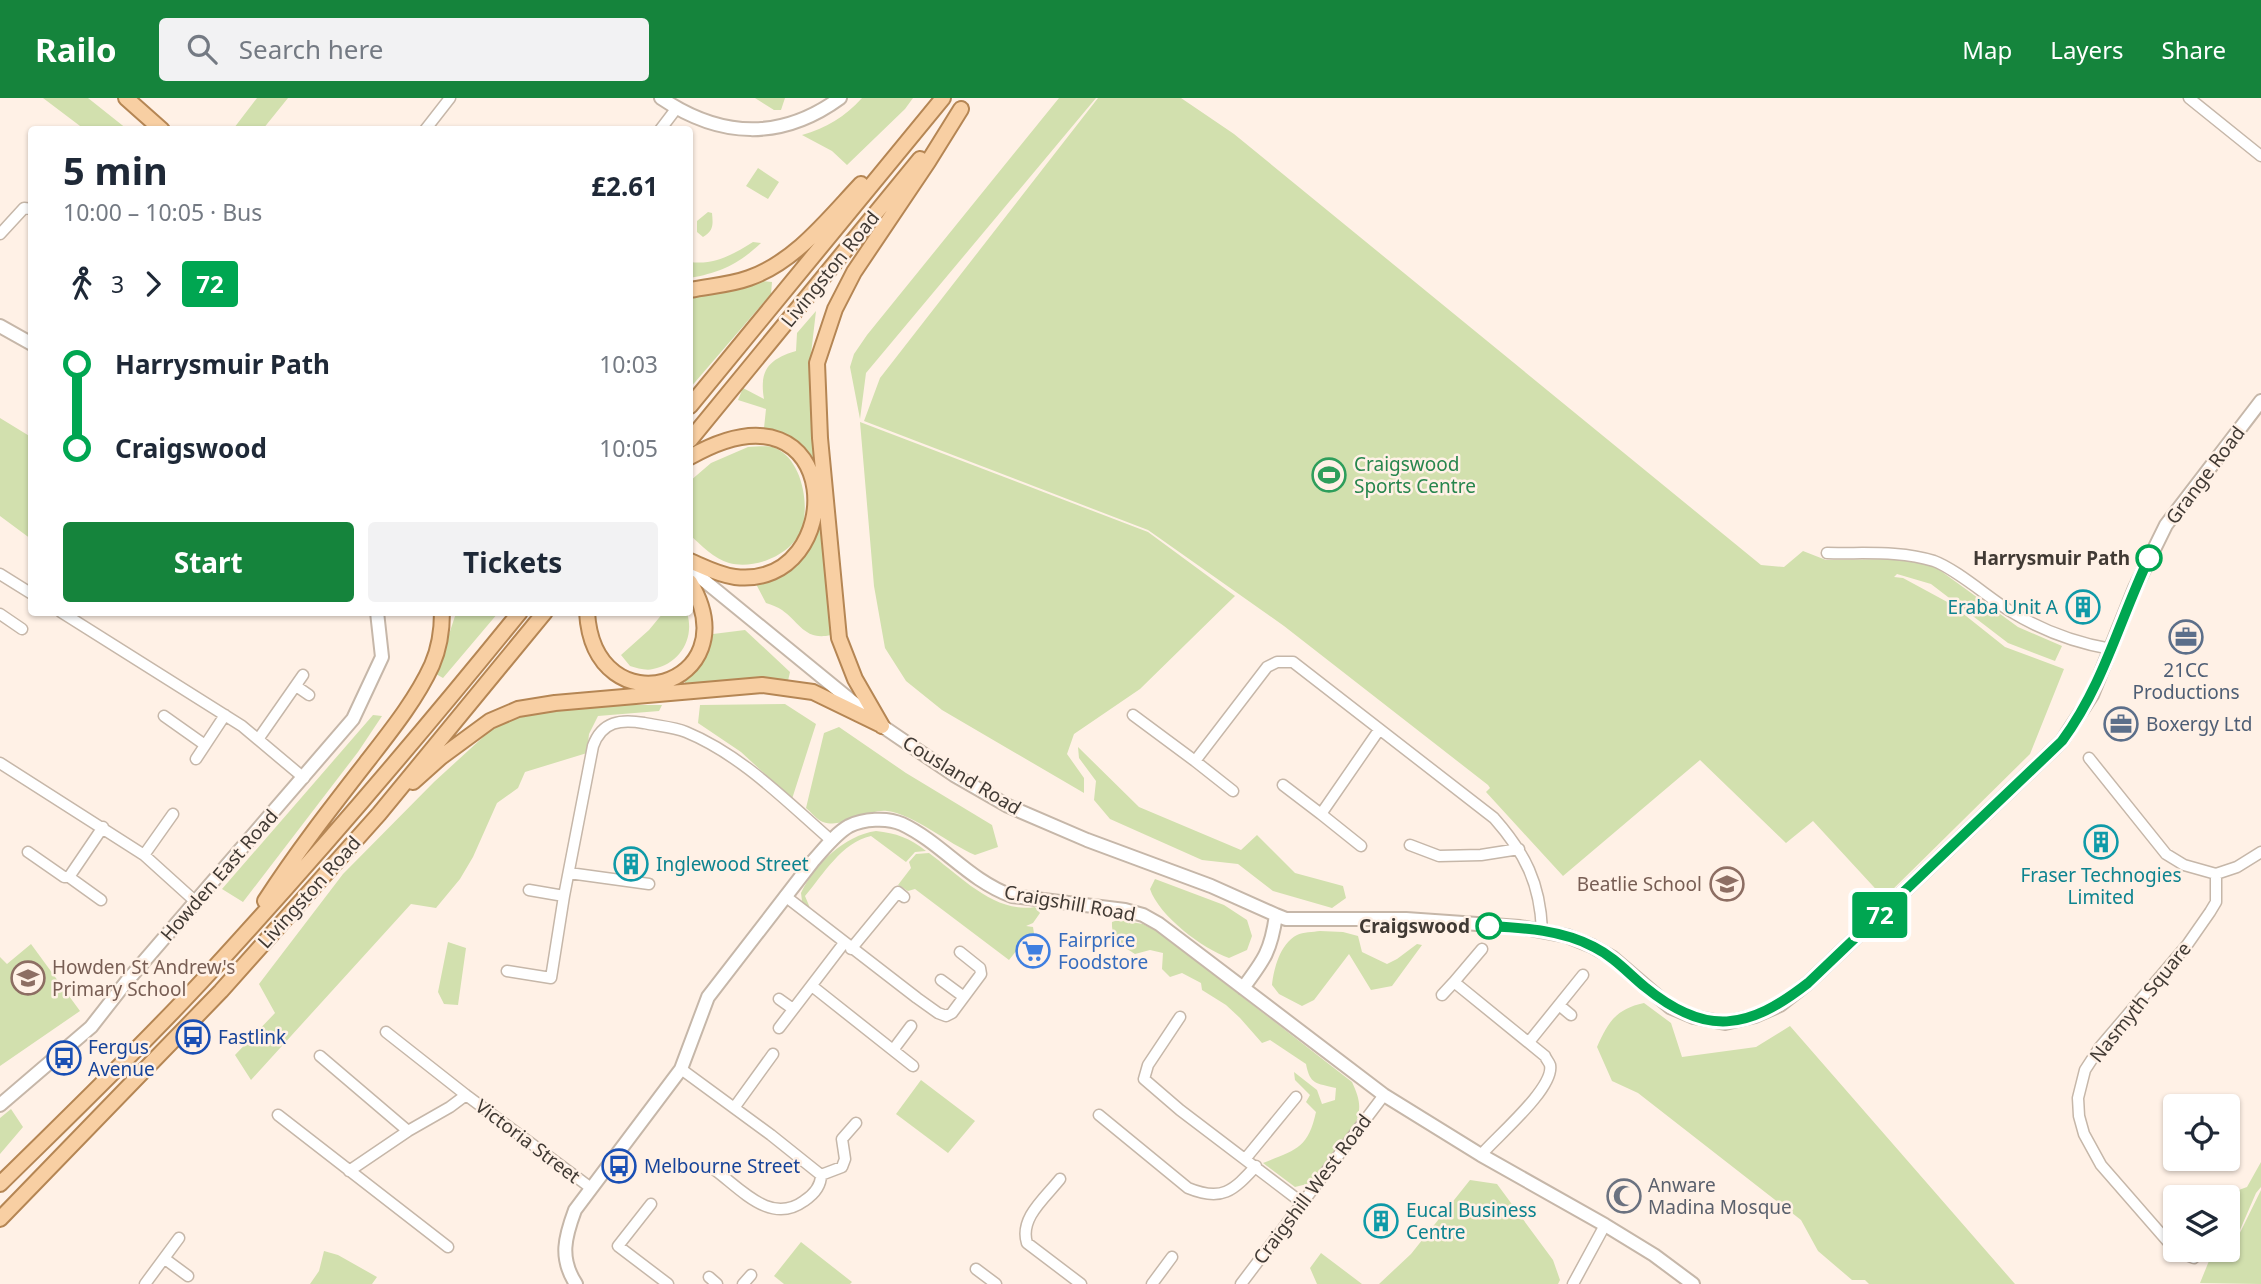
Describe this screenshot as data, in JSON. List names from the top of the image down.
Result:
{
  "streets": {
    "main road": ["Livingston Road"],
    "street": [
      "Grange Road",
      "Cousland Road",
      "Howden East Road",
      "Craigshill Road",
      "Nasmyth Square",
      "Victoria Street",
      "Craigshill West Road"
    ]
  },
  "crossings": [
    ["Grange Road", "Cousland Road"],
    ["Craigshill Road", "Victoria Street"],
    ["Craigshill Road", "Craigshill West Road"]
  ],
  "places": {
    "sports": ["Craigswood Sports Centre"],
    "other": ["Harrysmuir Path", "Craigswood"],
    "building": [
      "Eraba Unit A",
      "Fraser Technogies Limited",
      "Inglewood Street",
      "Eucal Business Centre"
    ],
    "office": ["21CC Productions", "Boxergy Ltd"],
    "school or university": ["Beatlie School", "Howden St Andrew's Primary School"],
    "supermarket": ["Fairprice Foodstore"],
    "bus stop": ["Fastlink", "Fergus Avenue", "Melbourne Street"],
    "mosque": ["Anware Madina Mosque"]
  },
  "lines": ["bus line 72"],
  "page": {
    "header": "Railo",
    "search": "Search here",
    "nav": ["Map", "Layers", "Share"],
    "on_map": "72",
    "heading": ["5 min", "10:00 – 10:05 · Bus", "£2.61"],
    "legs": ["3", "72"],
    "list": [
      {
        "name": "Harrysmuir Path",
        "value": "10:03"
      },
      {
        "name": "Craigswood",
        "value": "10:05"
      }
    ],
    "buttons": ["Start", "Tickets"]
  }
}
